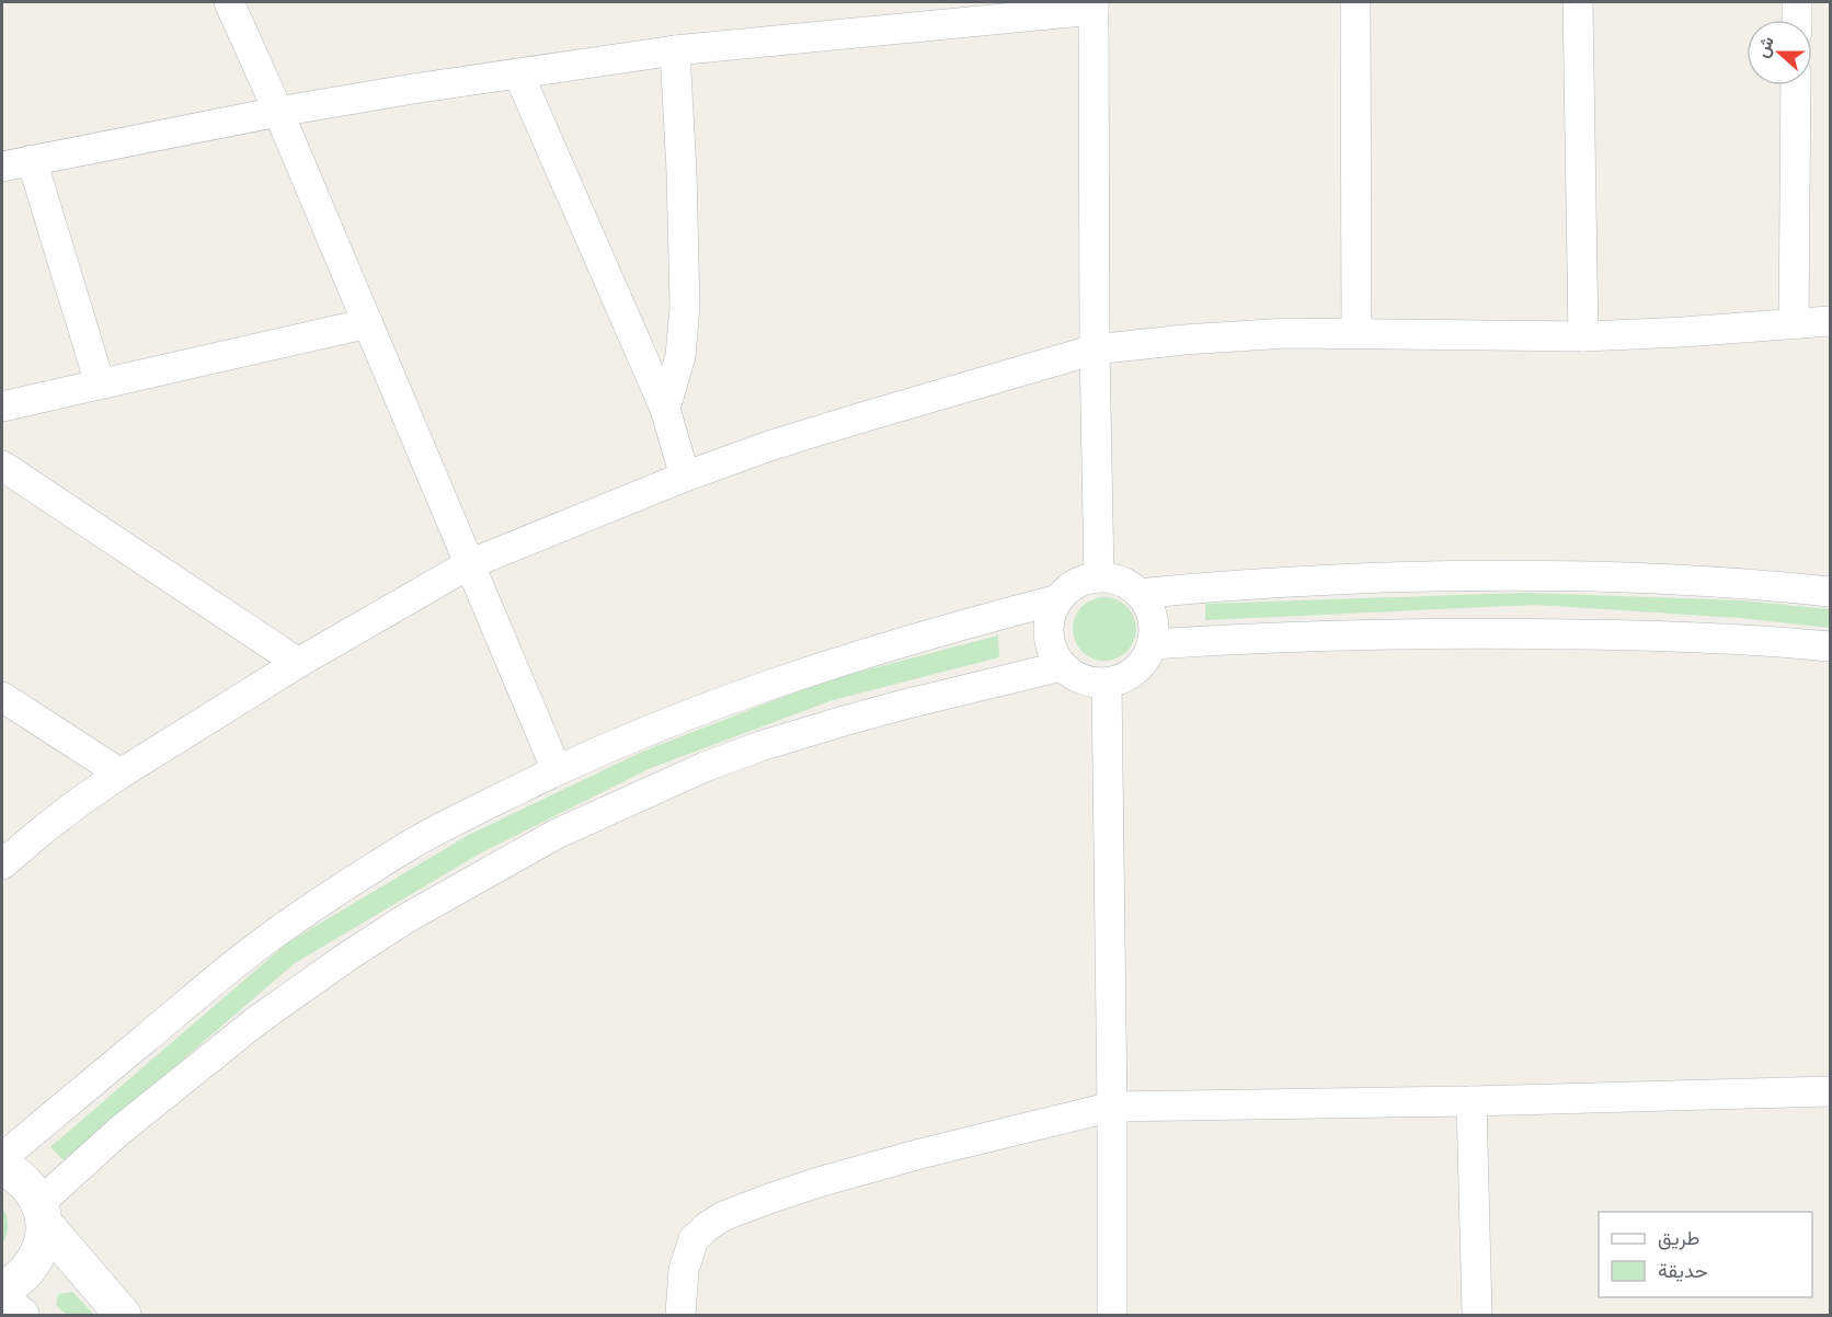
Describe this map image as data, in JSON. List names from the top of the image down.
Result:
{
  "legend": ["طريق", "حديقة"],
  "north": "left"
}
